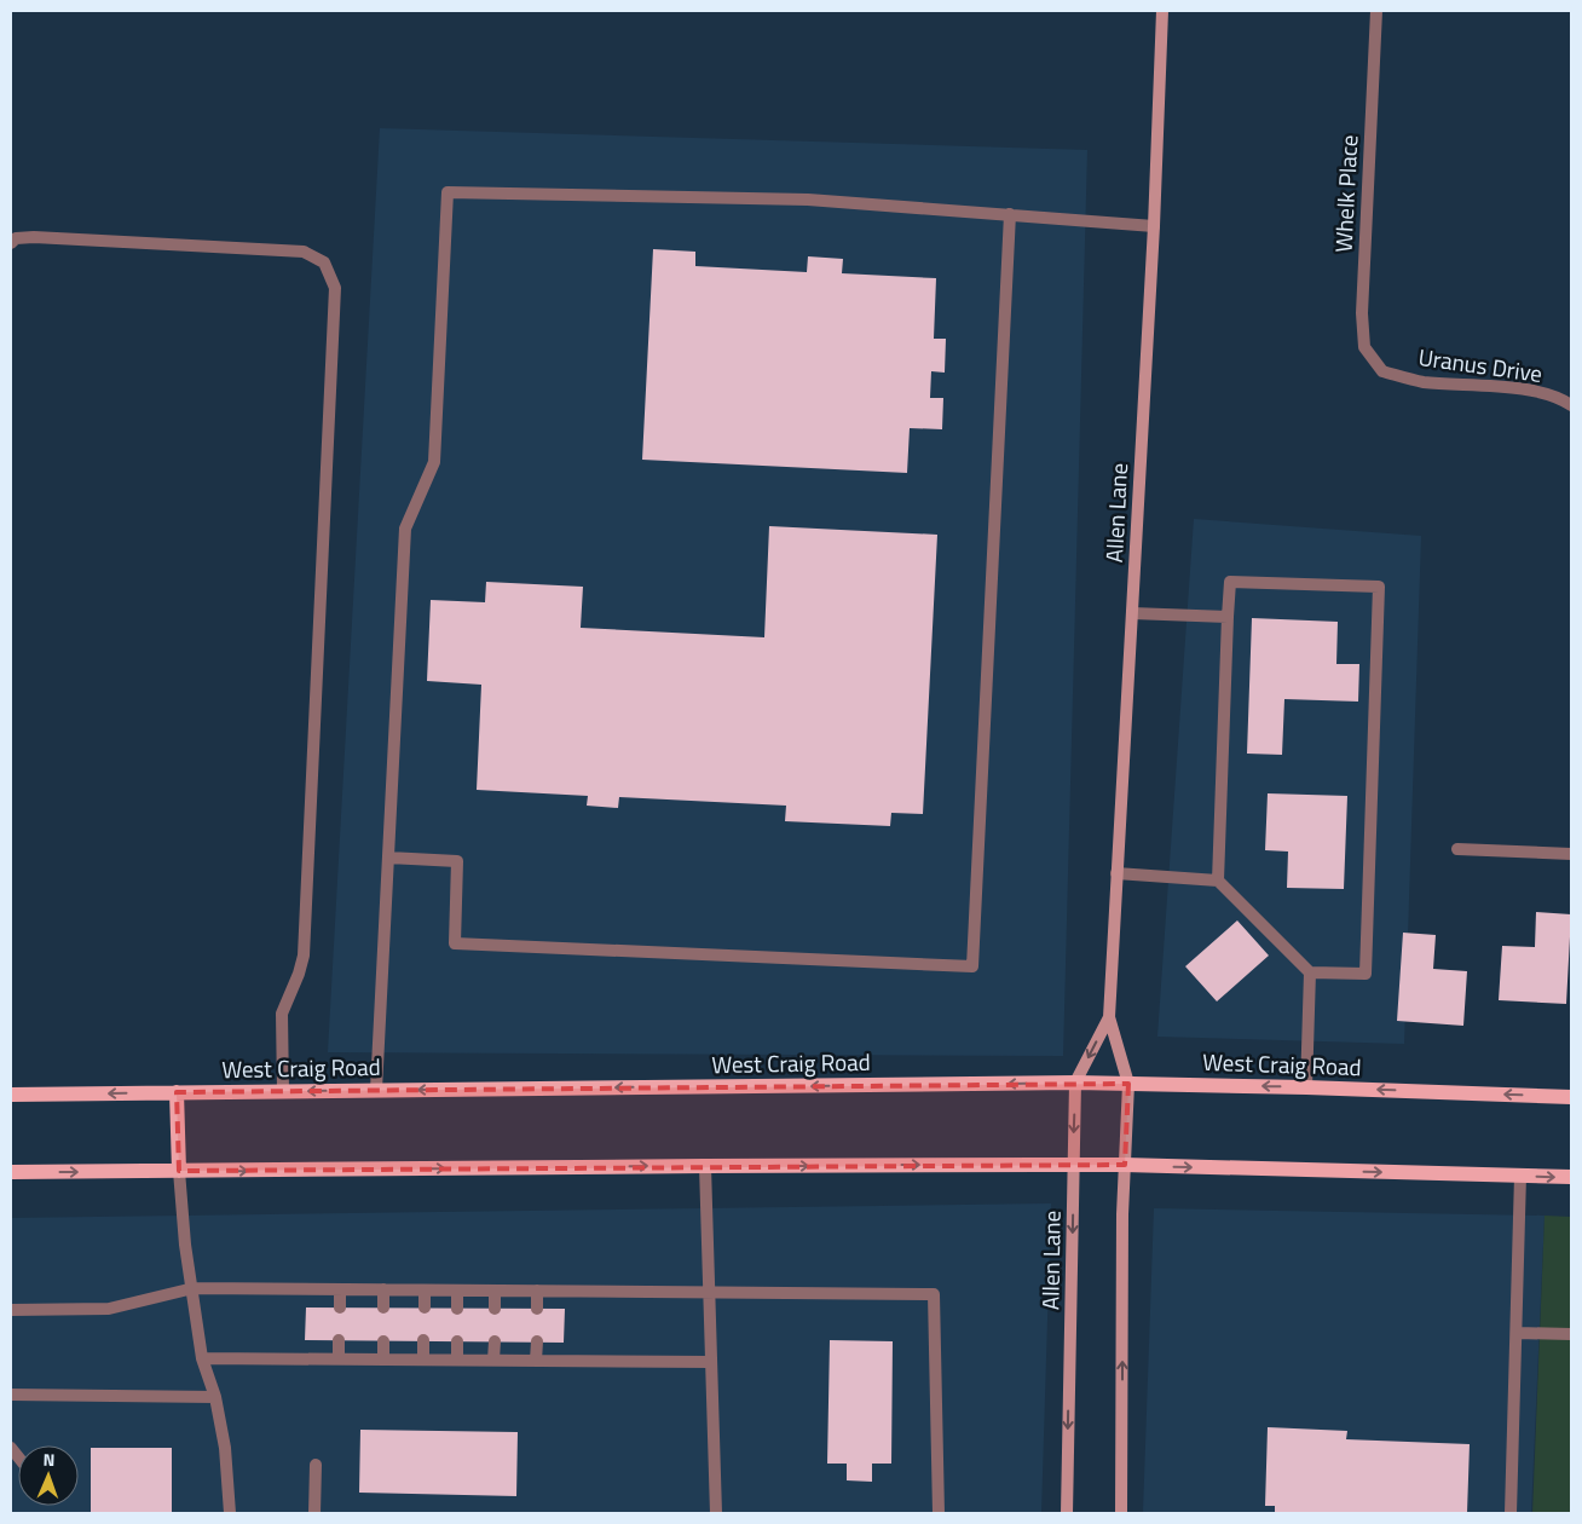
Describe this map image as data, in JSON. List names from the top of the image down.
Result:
{
  "streets": {
    "main road": ["Allen Lane", "West Craig Road"],
    "street": ["Whelk Place", "Uranus Drive"]
  },
  "crossings": [
    ["Whelk Place", "Uranus Drive"],
    ["Allen Lane", "West Craig Road"]
  ],
  "north": "top"
}
